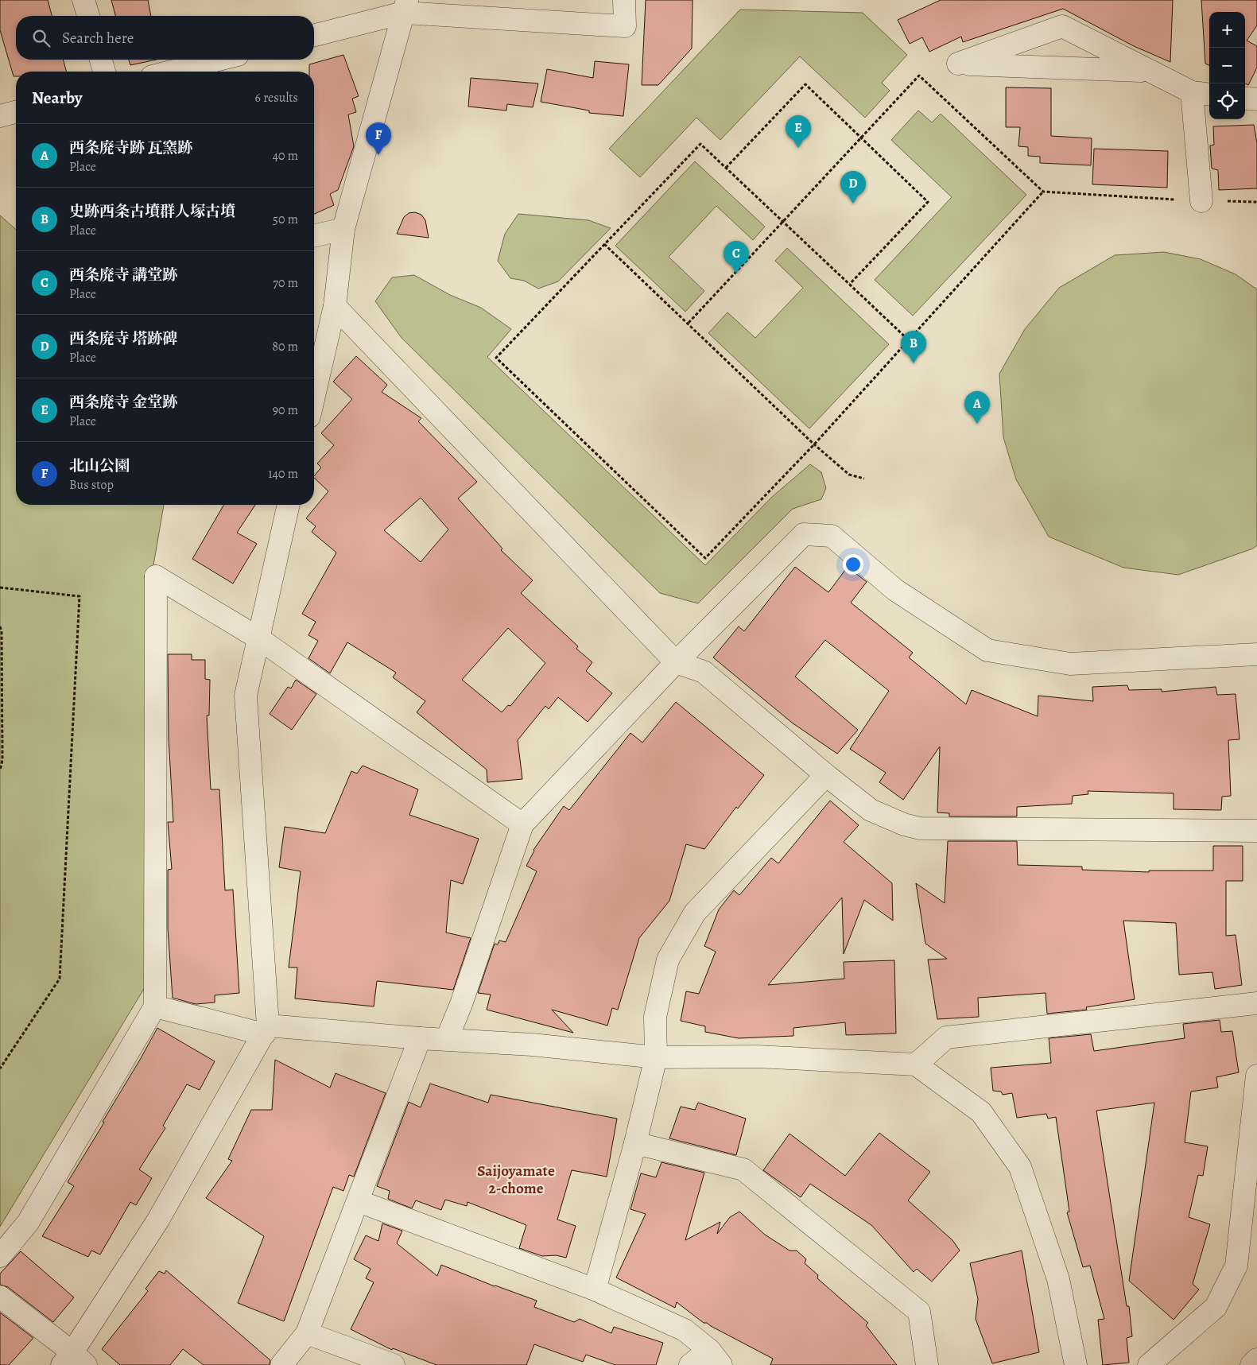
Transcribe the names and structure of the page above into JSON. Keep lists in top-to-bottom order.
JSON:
{
  "districts": ["Saijoyamate 2-chome"],
  "page": {
    "map_buttons": ["+", "−"],
    "search": "Search here",
    "heading": ["Nearby", "6 results"],
    "pins": [
      "E",
      "F",
      "D",
      "C",
      "B",
      "A"
    ],
    "list": [
      {
        "mark": "A",
        "name": "西条廃寺跡 瓦窯跡",
        "note": "Place",
        "value": "40 m"
      },
      {
        "mark": "B",
        "name": "史跡西条古墳群人塚古墳",
        "note": "Place",
        "value": "50 m"
      },
      {
        "mark": "C",
        "name": "西条廃寺 講堂跡",
        "note": "Place",
        "value": "70 m"
      },
      {
        "mark": "D",
        "name": "西条廃寺 塔跡碑",
        "note": "Place",
        "value": "80 m"
      },
      {
        "mark": "E",
        "name": "西条廃寺 金堂跡",
        "note": "Place",
        "value": "90 m"
      },
      {
        "mark": "F",
        "name": "北山公園",
        "note": "Bus stop",
        "value": "140 m"
      }
    ]
  }
}
